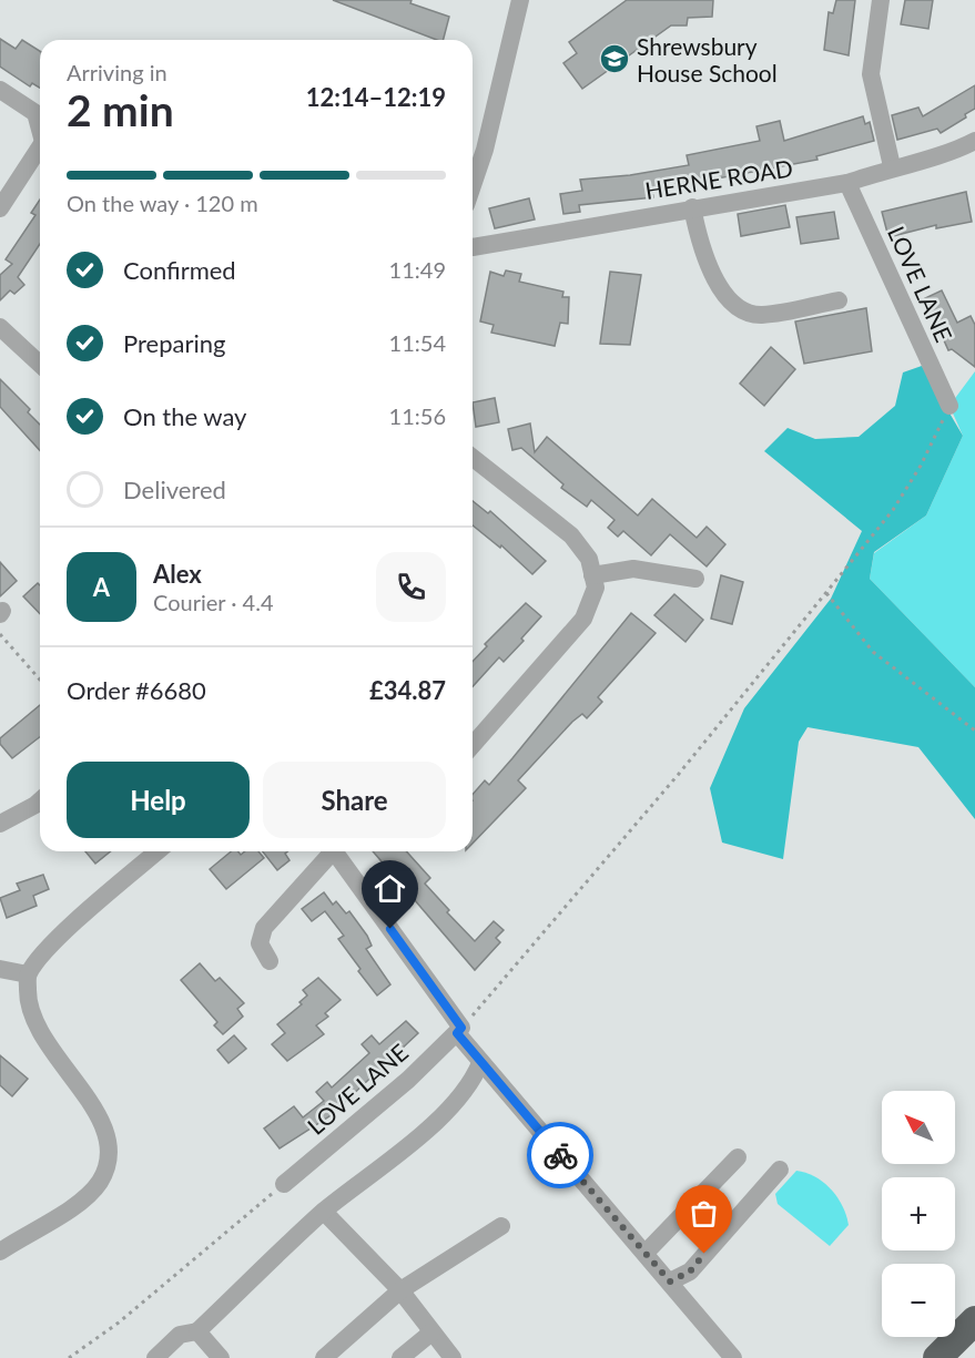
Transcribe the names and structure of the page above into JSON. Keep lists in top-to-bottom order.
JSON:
{
  "streets": {
    "street": ["HERNE ROAD", "LOVE LANE"]
  },
  "crossings": [
    ["HERNE ROAD", "LOVE LANE"]
  ],
  "places": {
    "school or university": ["Shrewsbury House School"]
  },
  "north": "top left",
  "page": {
    "heading": ["2 min", "Arriving in", "12:14–12:19"],
    "panel": [
      "Alex",
      "Courier · 4.4",
      "Order #6680",
      "£34.87"
    ],
    "bar": "On the way · 120 m",
    "list": [
      ["Confirmed", "11:49"],
      ["Preparing", "11:54"],
      ["On the way", "11:56"],
      "Delivered"
    ],
    "round": "A",
    "buttons": ["Help", "Share"],
    "map_buttons": ["+", "−"]
  }
}
